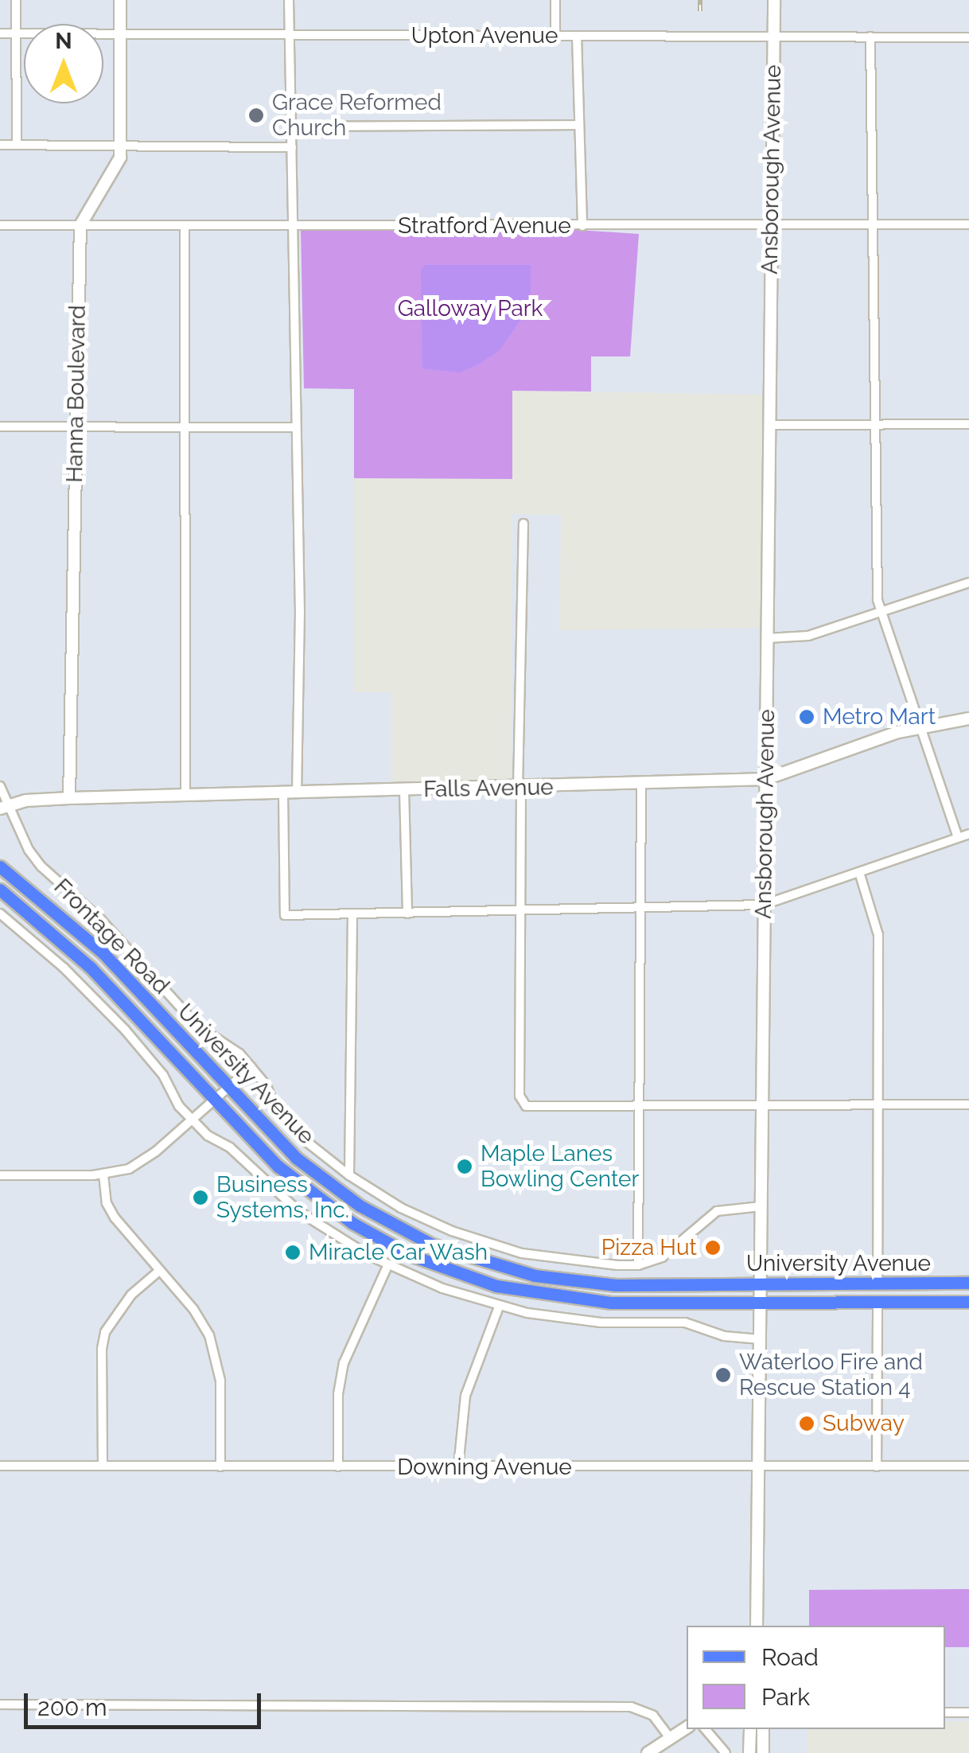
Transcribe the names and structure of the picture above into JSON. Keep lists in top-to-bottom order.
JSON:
{
  "streets": {
    "main road": ["University Avenue"],
    "street": [
      "Upton Avenue",
      "Ansborough Avenue",
      "Stratford Avenue",
      "Hanna Boulevard",
      "Falls Avenue",
      "Frontage Road",
      "Downing Avenue"
    ]
  },
  "crossings": [
    ["Upton Avenue", "Ansborough Avenue"],
    ["Upton Avenue", "Hanna Boulevard"],
    ["Ansborough Avenue", "Stratford Avenue"],
    ["Ansborough Avenue", "Falls Avenue"],
    ["Ansborough Avenue", "Frontage Road"],
    ["Ansborough Avenue", "University Avenue"],
    ["Ansborough Avenue", "Downing Avenue"],
    ["Stratford Avenue", "Hanna Boulevard"],
    ["Hanna Boulevard", "Falls Avenue"],
    ["Falls Avenue", "Frontage Road"]
  ],
  "parks": ["Galloway Park"],
  "places": [
    "Grace Reformed Church",
    "Metro Mart",
    "Maple Lanes Bowling Center",
    "Business Systems, Inc.",
    "Pizza Hut",
    "Miracle Car Wash",
    "Waterloo Fire and Rescue Station 4",
    "Subway"
  ],
  "legend": ["Road", "Park"],
  "scale_bar": "200 m",
  "north": "top"
}
